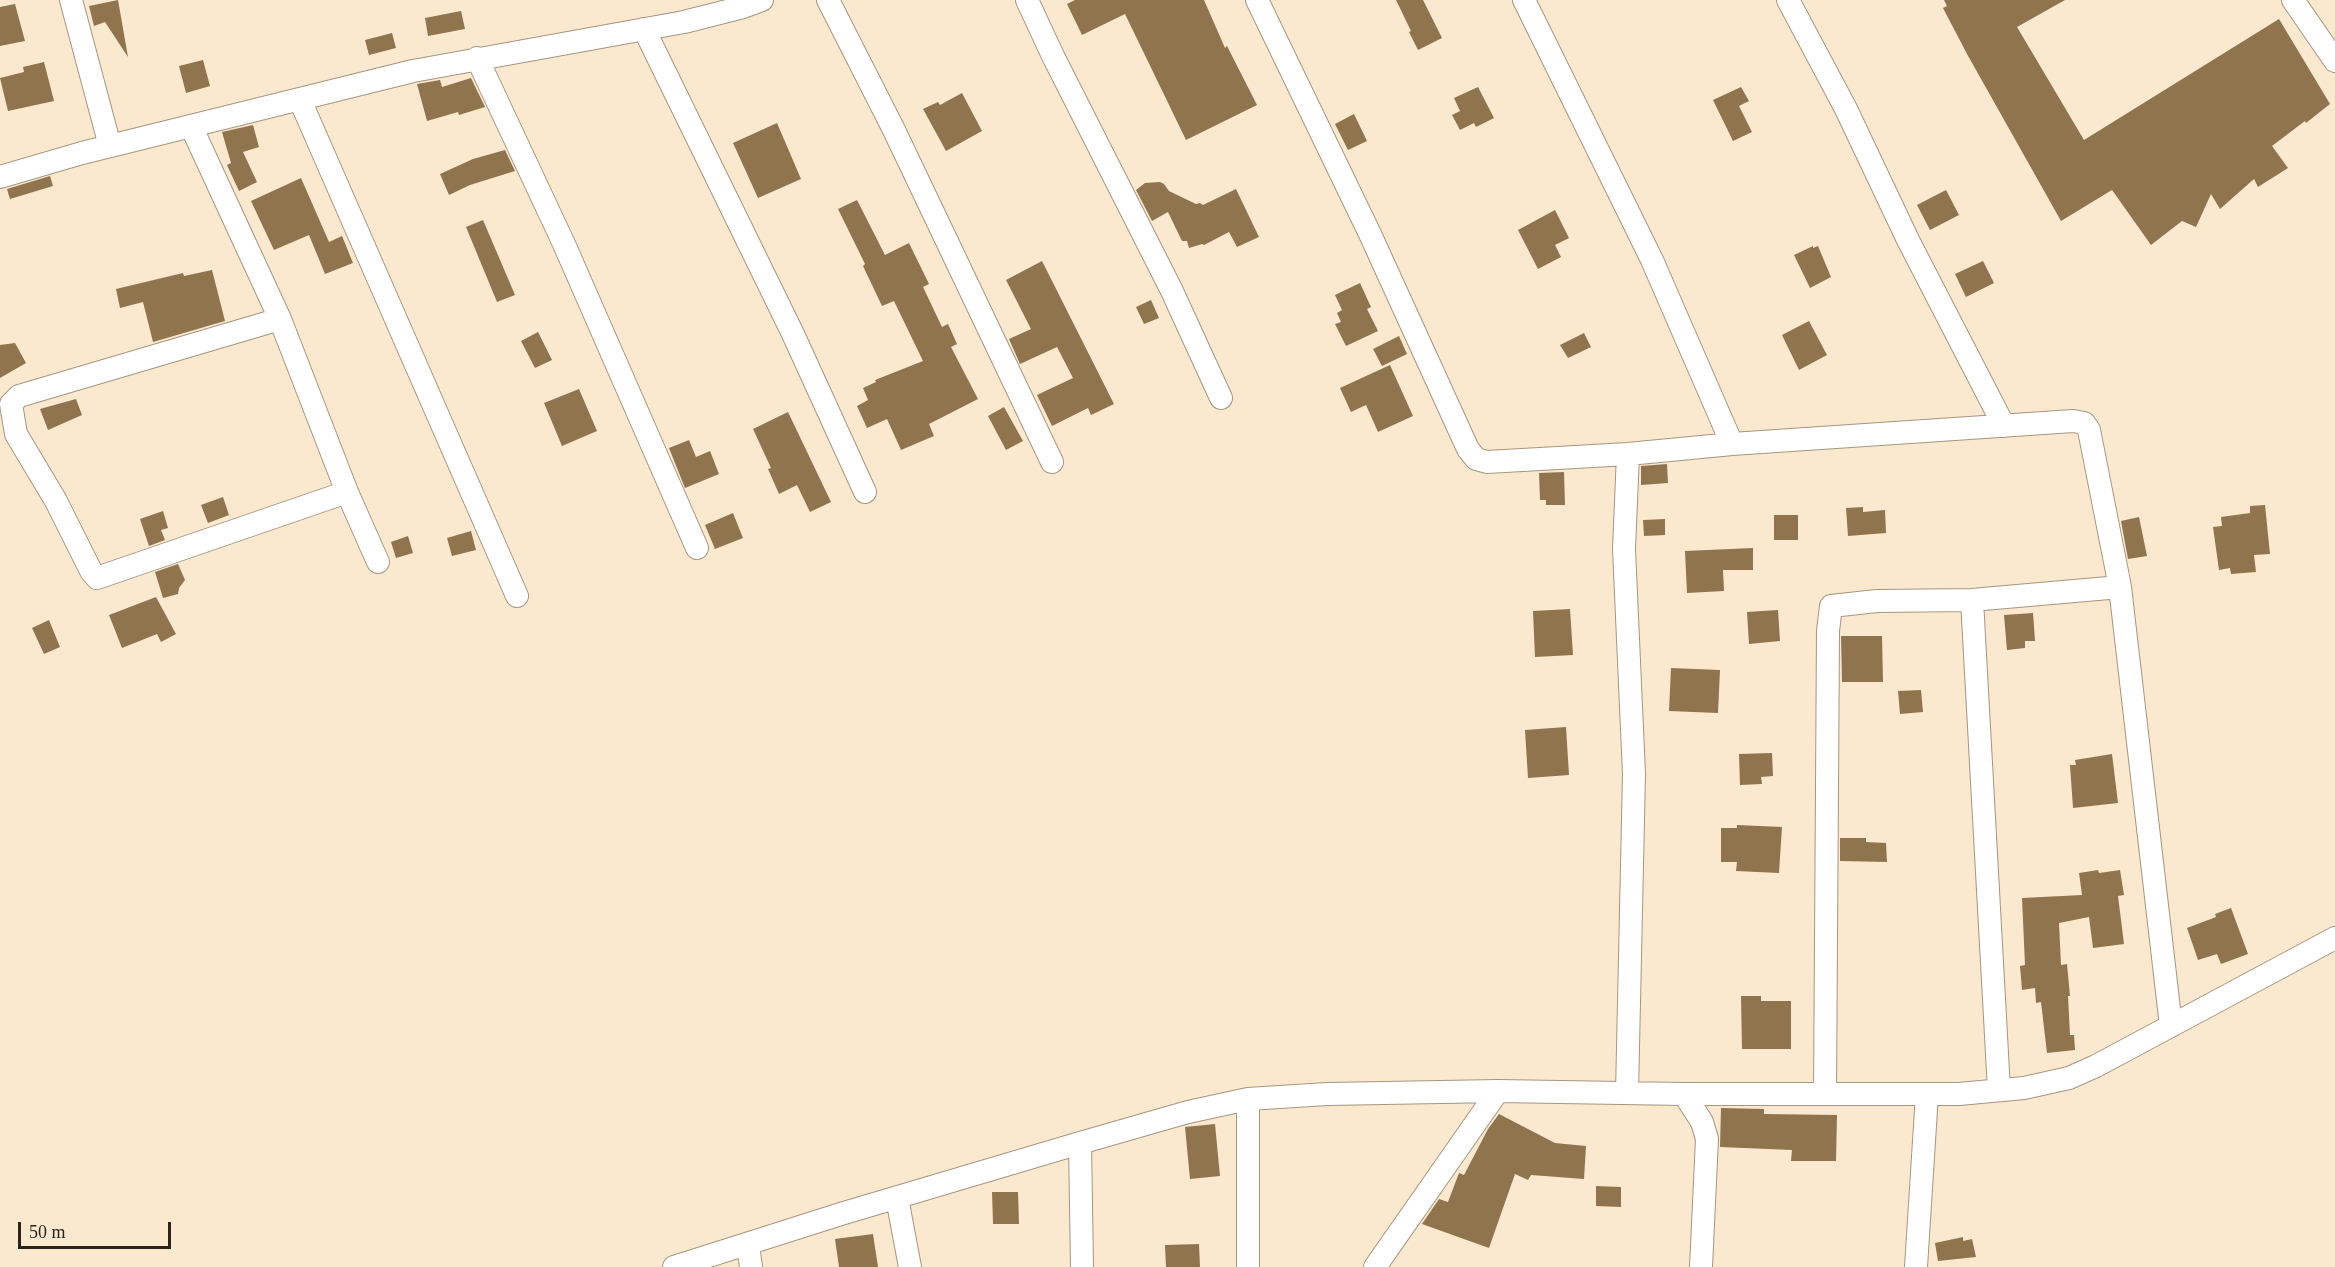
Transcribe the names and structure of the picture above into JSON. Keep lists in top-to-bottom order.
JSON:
{
  "scale_bar": "50 m"
}
